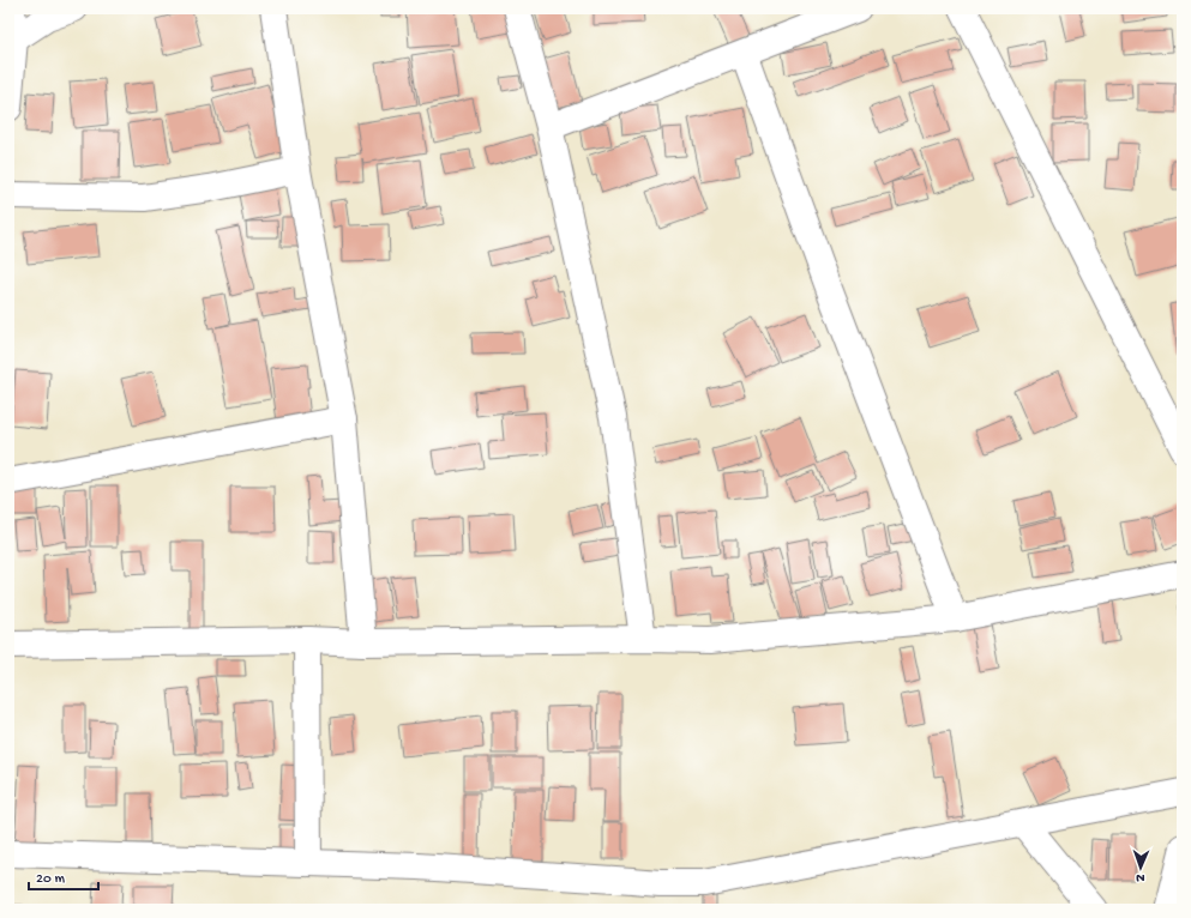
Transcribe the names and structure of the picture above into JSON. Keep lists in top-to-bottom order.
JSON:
{
  "scale_bar": "20 m",
  "north": "bottom"
}
